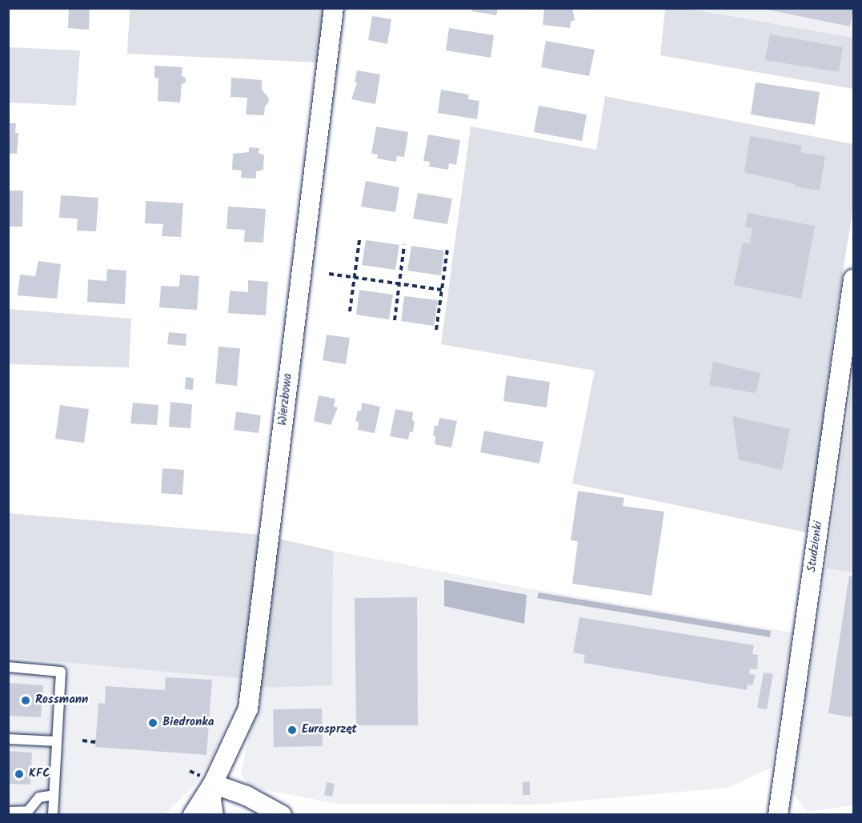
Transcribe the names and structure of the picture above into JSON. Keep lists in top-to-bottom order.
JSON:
{
  "streets": {
    "street": ["Wierzbowa", "Studzienki"]
  },
  "places": [
    "Rossmann",
    "Biedronka",
    "Eurosprzęt",
    "KFC"
  ]
}
